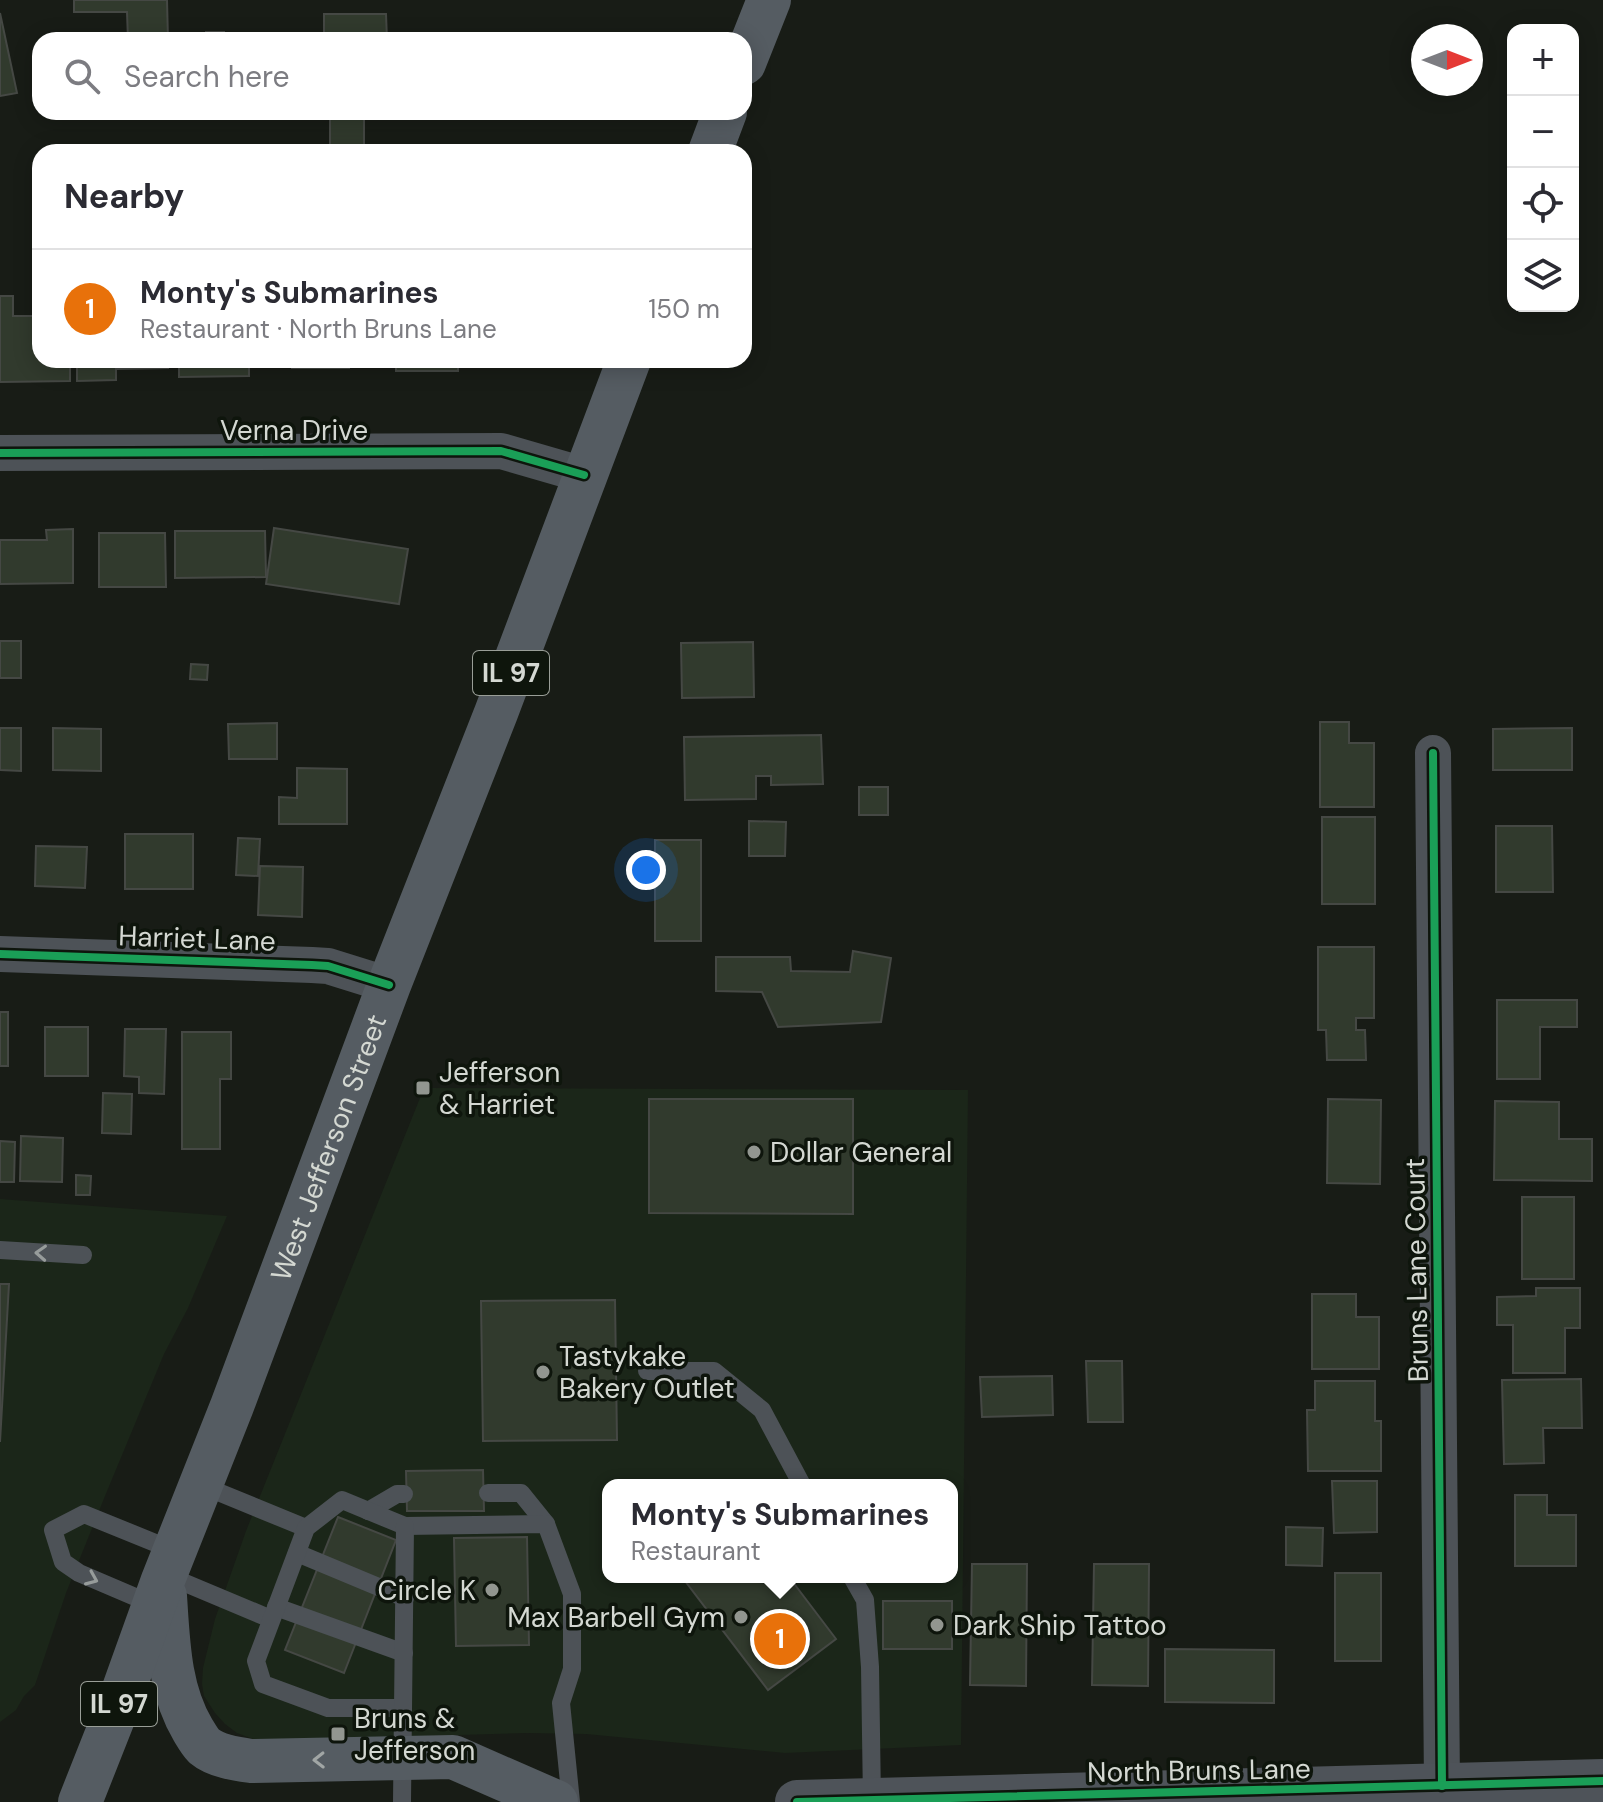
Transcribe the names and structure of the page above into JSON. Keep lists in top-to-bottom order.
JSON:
{
  "streets": {
    "main road": ["IL 97", "West Jefferson Street", "North Bruns Lane"],
    "street": ["Verna Drive", "Harriet Lane", "Bruns Lane Court"]
  },
  "crossings": [
    ["Verna Drive", "West Jefferson Street"],
    ["Harriet Lane", "West Jefferson Street"],
    ["Bruns Lane Court", "North Bruns Lane"]
  ],
  "places": {
    "transit": ["Jefferson & Harriet", "Bruns & Jefferson"],
    "other": [
      "Dollar General",
      "Tastykake Bakery Outlet",
      "Circle K",
      "Max Barbell Gym",
      "Dark Ship Tattoo"
    ]
  },
  "north": "right",
  "page": {
    "map_buttons": ["+", "−"],
    "search": "Search here",
    "heading": "Nearby",
    "list": [
      {
        "mark": "1",
        "name": "Monty's Submarines",
        "note": "Restaurant · North Bruns Lane",
        "value": "150 m"
      }
    ],
    "popup": ["Monty's Submarines", "Restaurant"],
    "pins": "1"
  }
}
